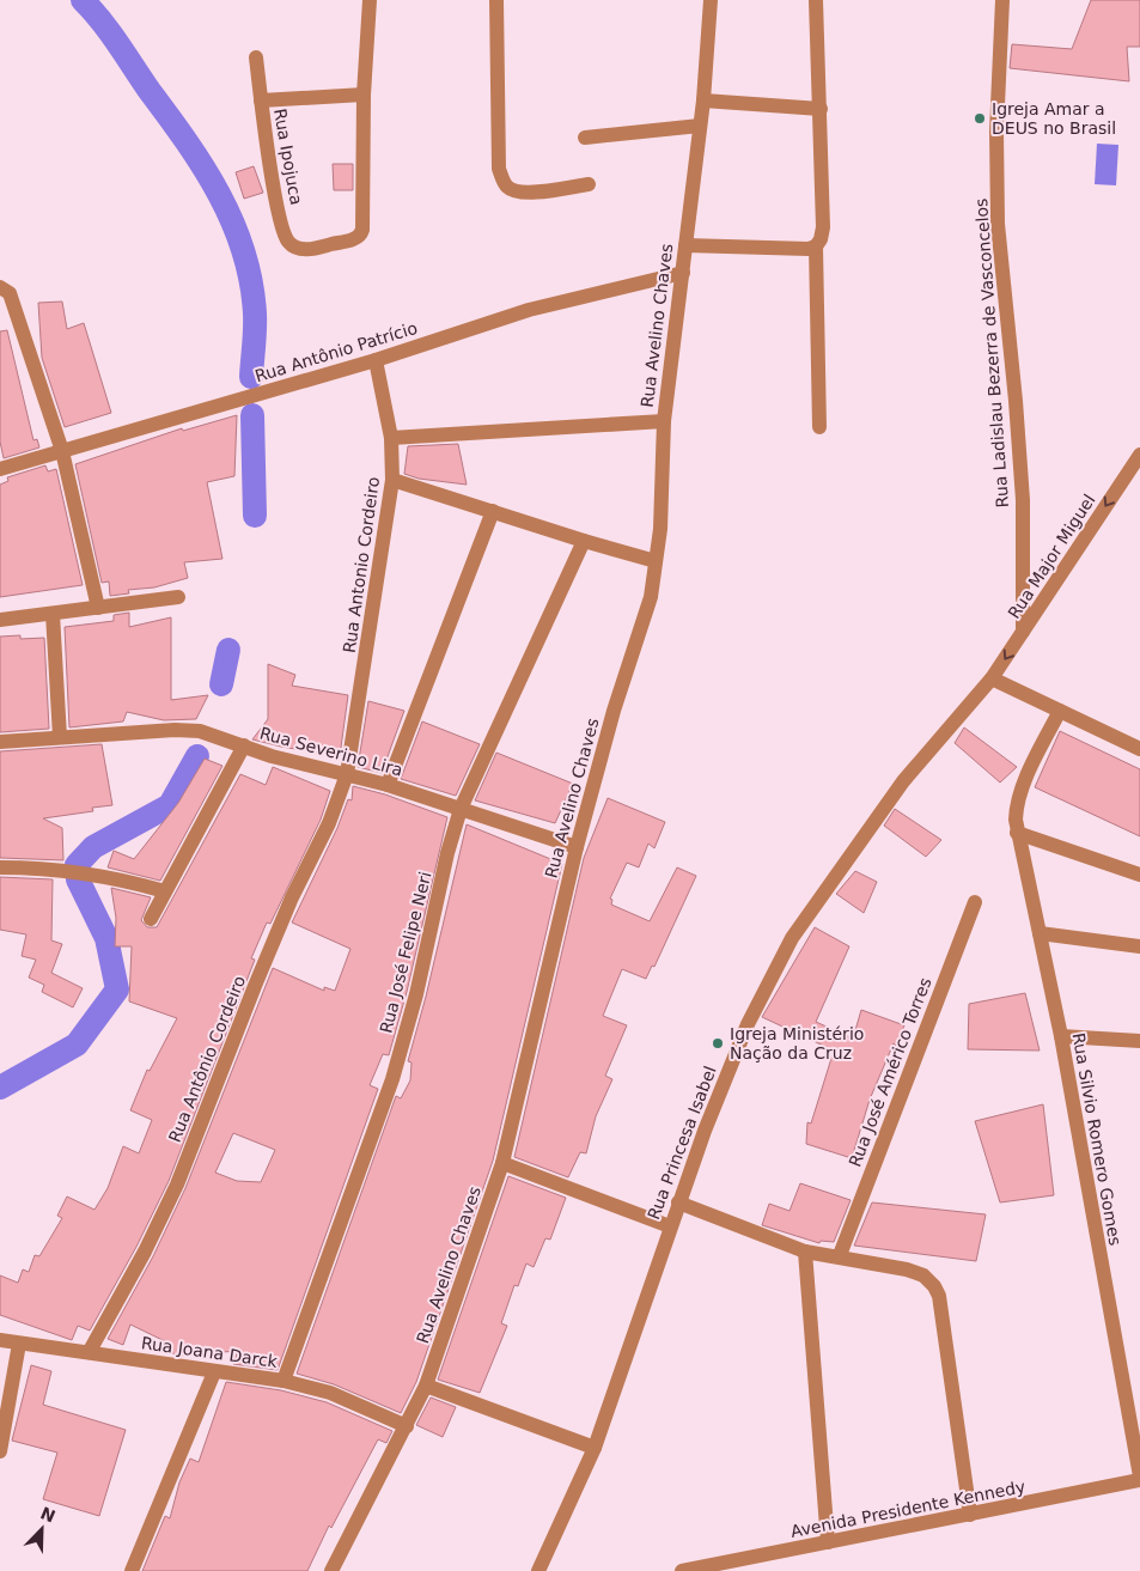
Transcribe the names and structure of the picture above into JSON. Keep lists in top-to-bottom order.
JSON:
{
  "streets": {
    "street": [
      "Rua Ipojuca",
      "Rua Avelino Chaves",
      "Rua Antônio Patrício",
      "Rua Ladislau Bezerra de Vasconcelos",
      "Rua Major Miguel",
      "Rua Antonio Cordeiro",
      "Rua Severino Lira",
      "Rua José Felipe Neri",
      "Rua Antônio Cordeiro",
      "Rua José Américo Torres",
      "Rua Silvio Romero Gomes",
      "Rua Princesa Isabel",
      "Rua Joana Darck",
      "Avenida Presidente Kennedy"
    ]
  },
  "crossings": [
    ["Rua Avelino Chaves", "Rua Antônio Patrício"],
    ["Rua Avelino Chaves", "Rua Severino Lira"],
    ["Rua Avelino Chaves", "Rua Joana Darck"],
    ["Rua Antônio Patrício", "Rua Antonio Cordeiro"],
    ["Rua Ladislau Bezerra de Vasconcelos", "Rua Major Miguel"],
    ["Rua Major Miguel", "Rua Princesa Isabel"],
    ["Rua Antonio Cordeiro", "Rua Severino Lira"],
    ["Rua Antonio Cordeiro", "Rua Antônio Cordeiro"],
    ["Rua Severino Lira", "Rua José Felipe Neri"],
    ["Rua Severino Lira", "Rua Antônio Cordeiro"],
    ["Rua José Felipe Neri", "Rua Joana Darck"],
    ["Rua Antônio Cordeiro", "Rua Joana Darck"],
    ["Rua Silvio Romero Gomes", "Avenida Presidente Kennedy"]
  ],
  "one_way": ["Rua Major Miguel"],
  "places": ["Igreja Amar a DEUS no Brasil", "Igreja Ministério Nação da Cruz"],
  "north": "top right"
}
